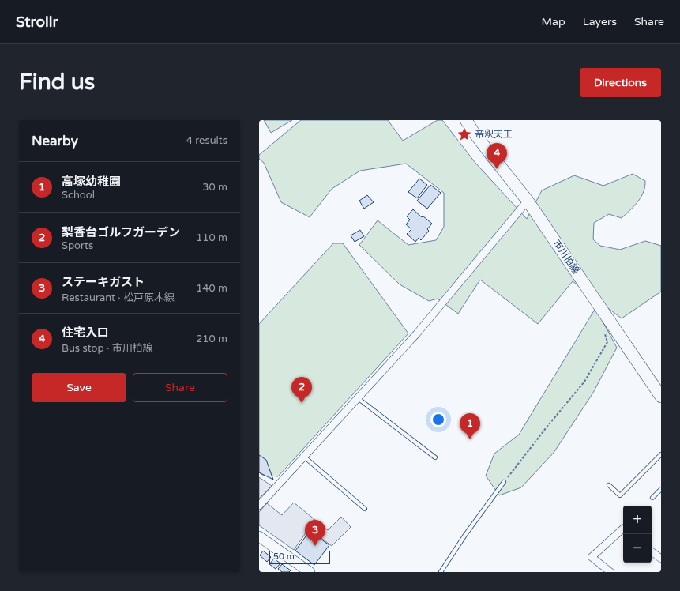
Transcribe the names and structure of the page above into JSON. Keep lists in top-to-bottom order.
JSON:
{
  "streets": {
    "main road": ["市川柏線"]
  },
  "places": {
    "place": ["帝釈天王"]
  },
  "scale_bar": "50 m",
  "page": {
    "header": "Strollr",
    "nav": ["Map", "Layers", "Share"],
    "buttons": [
      "Directions",
      ["Save", "Share"]
    ],
    "title": "Find us",
    "heading": ["Nearby", "4 results"],
    "pins": [
      "4",
      "2",
      "1",
      "3"
    ],
    "list": [
      {
        "mark": "1",
        "name": "高塚幼稚園",
        "note": "School",
        "value": "30 m"
      },
      {
        "mark": "2",
        "name": "梨香台ゴルフガーデン",
        "note": "Sports",
        "value": "110 m"
      },
      {
        "mark": "3",
        "name": "ステーキガスト",
        "note": "Restaurant · 松戸原木線",
        "value": "140 m"
      },
      {
        "mark": "4",
        "name": "住宅入口",
        "note": "Bus stop · 市川柏線",
        "value": "210 m"
      }
    ],
    "map_buttons": ["+", "−"],
    "scale": "50 m"
  }
}
